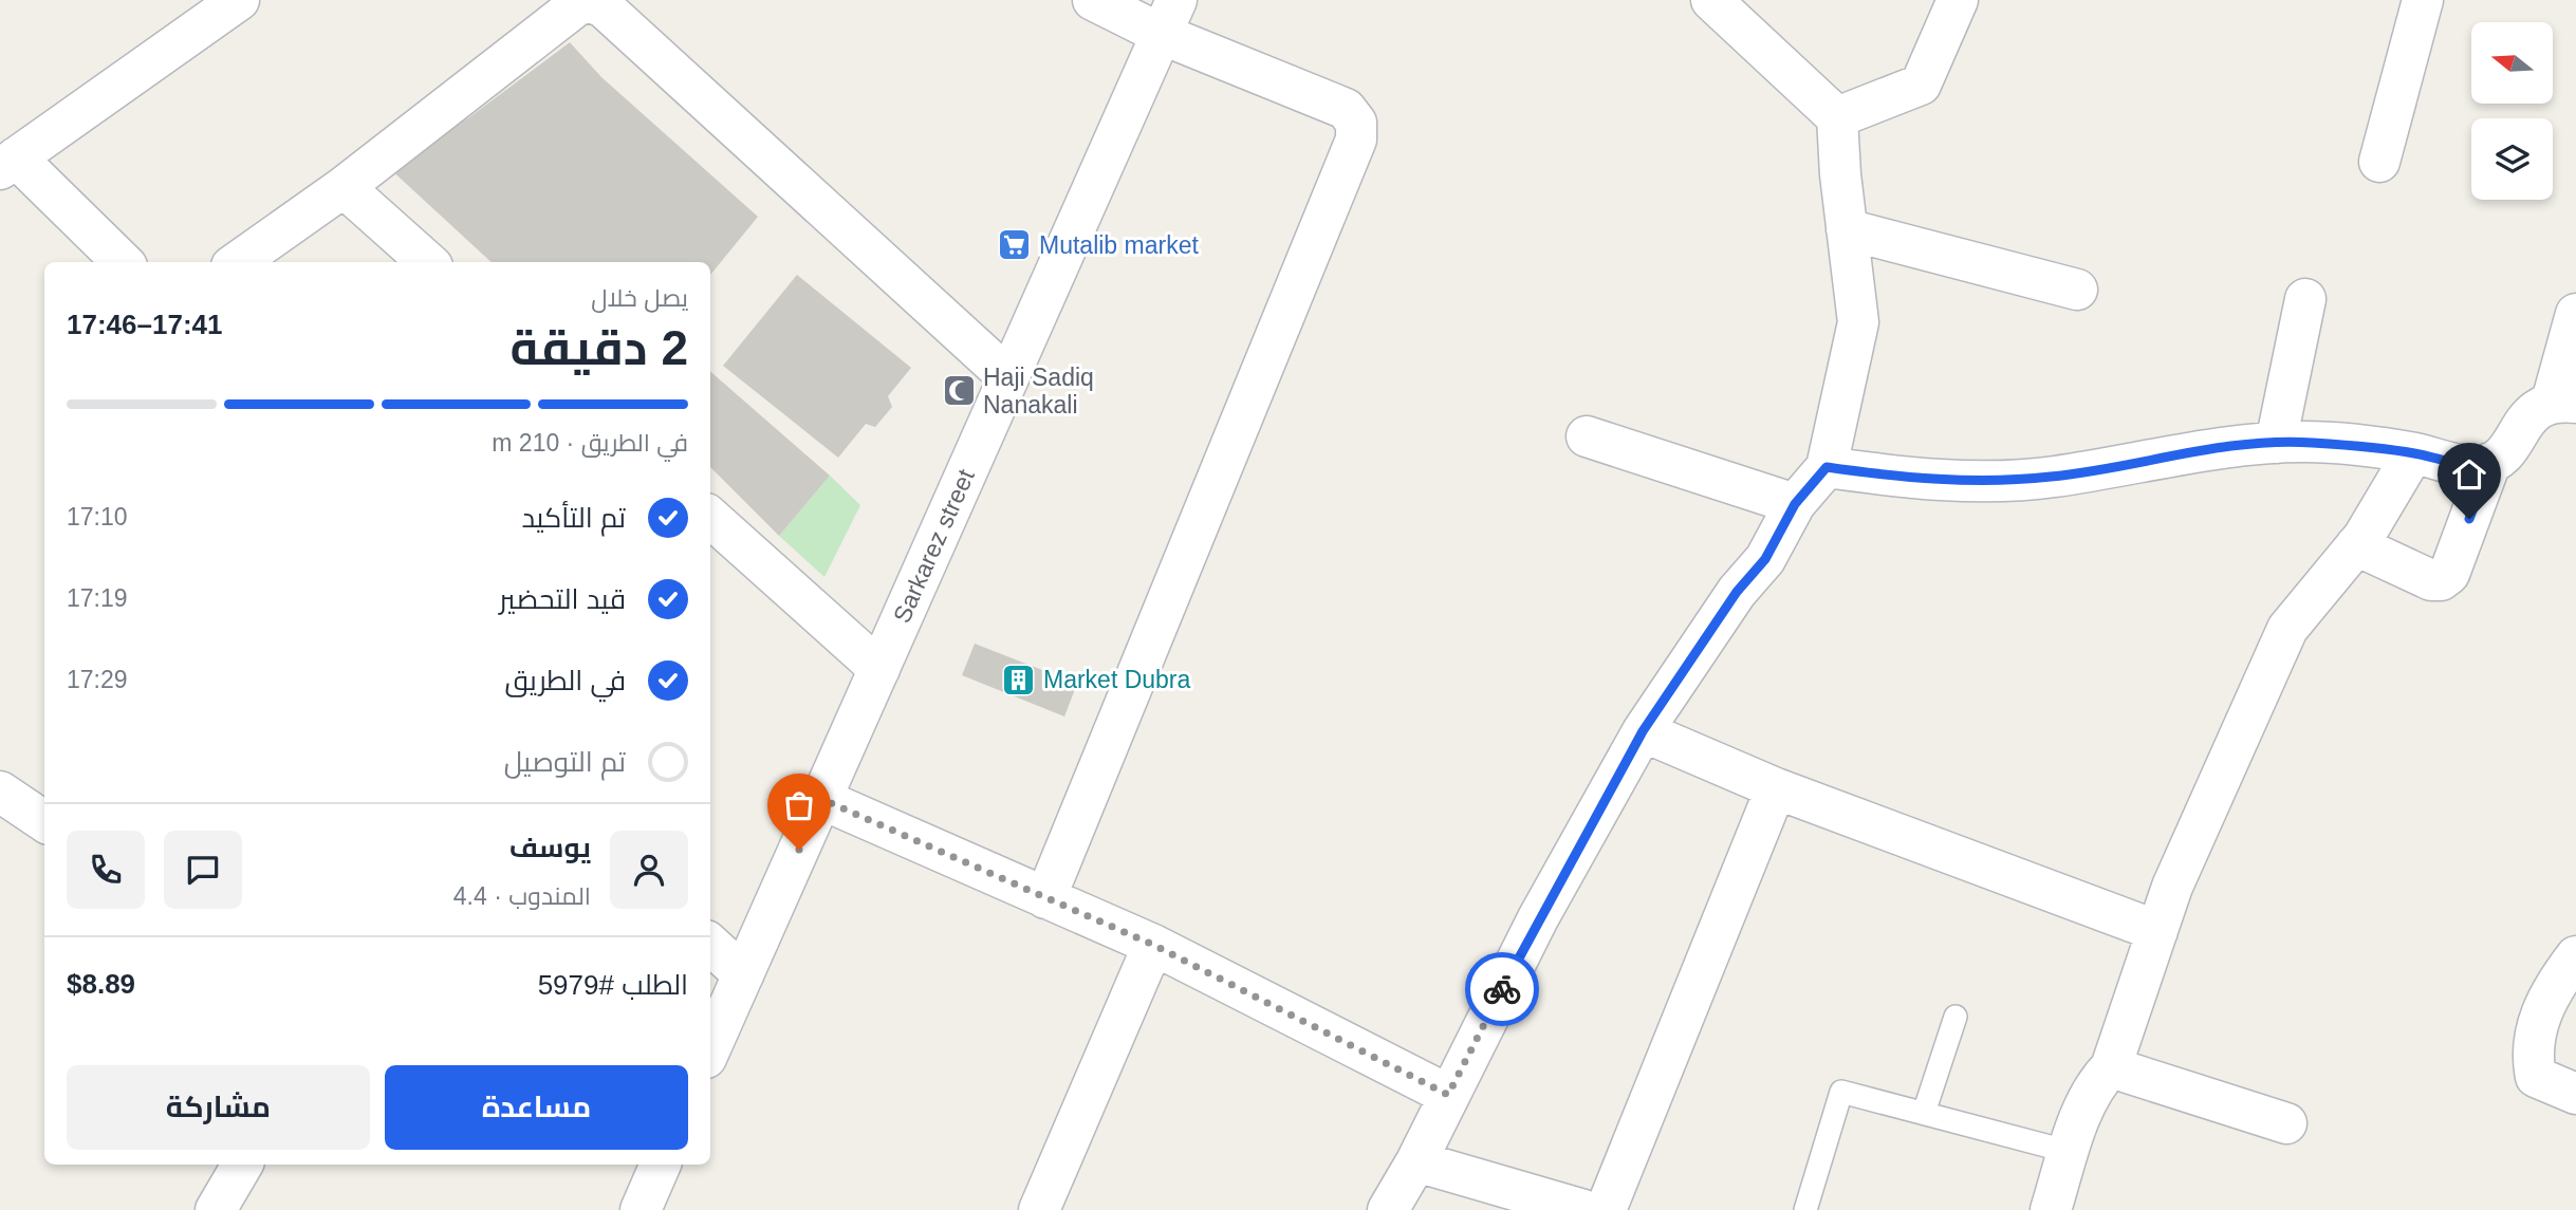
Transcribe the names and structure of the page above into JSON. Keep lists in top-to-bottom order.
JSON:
{
  "streets": {
    "street": ["Sarkarez street"]
  },
  "places": {
    "supermarket": ["Mutalib market"],
    "mosque": ["Haji Sadiq Nanakali"],
    "building": ["Market Dubra"]
  },
  "north": "left",
  "page": {
    "heading": ["2 دقيقة", "يصل خلال", "17:41–17:46"],
    "panel": [
      "يوسف",
      "المندوب · 4.4",
      "الطلب #5979",
      "$8.89"
    ],
    "bar": "في الطريق · 210 m",
    "list": [
      ["تم التأكيد", "17:10"],
      ["قيد التحضير", "17:19"],
      ["في الطريق", "17:29"],
      "تم التوصيل"
    ],
    "buttons": ["مساعدة", "مشاركة"]
  }
}
